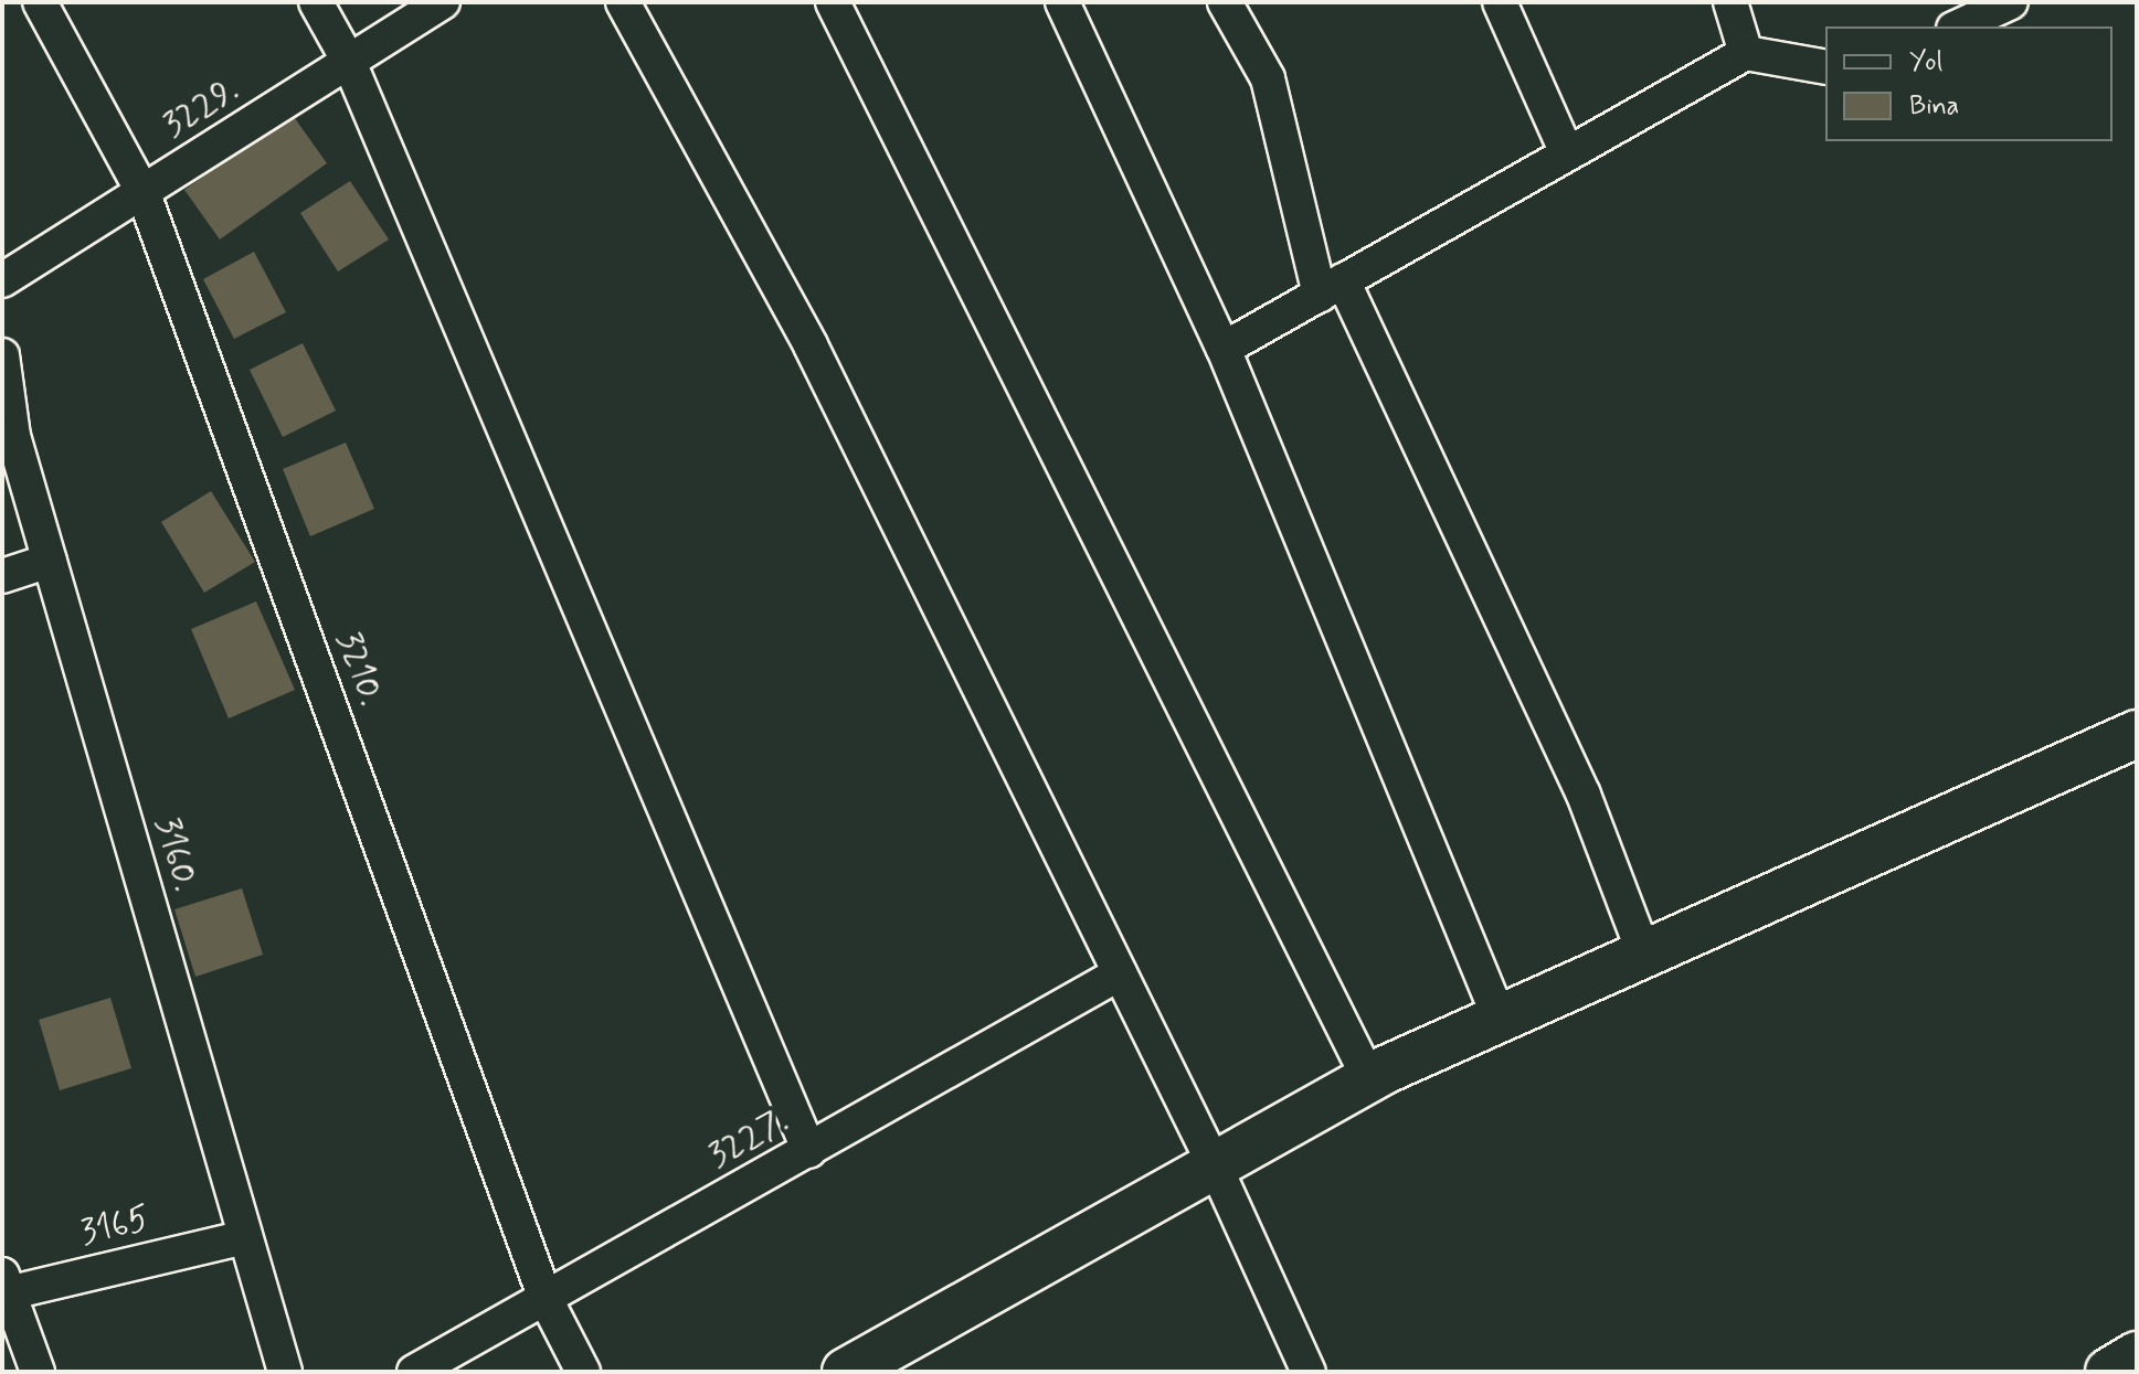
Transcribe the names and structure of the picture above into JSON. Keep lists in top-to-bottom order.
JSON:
{
  "streets": {
    "street": [
      "3229.",
      "3210.",
      "3160.",
      "3227.",
      "3165"
    ]
  },
  "crossings": [
    ["3229.", "3210."],
    ["3210.", "3227."],
    ["3160.", "3165"]
  ],
  "legend": ["Yol", "Bina"]
}
